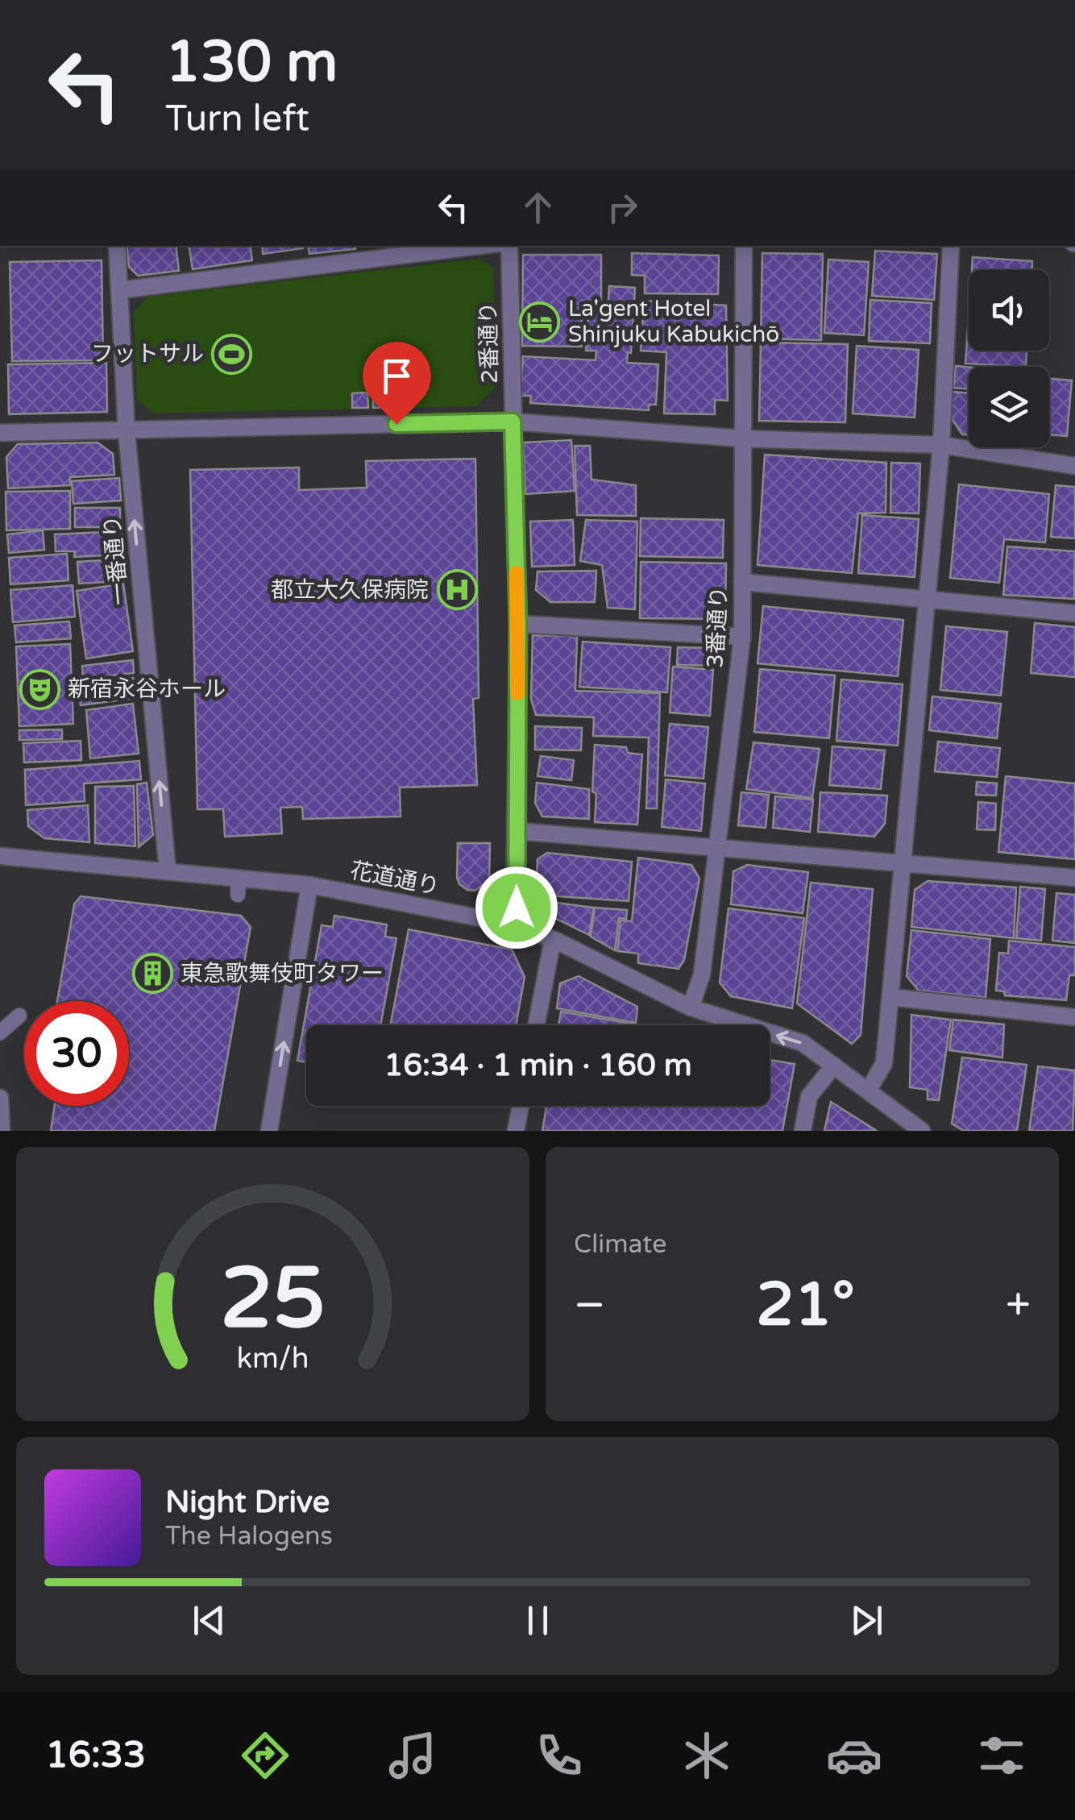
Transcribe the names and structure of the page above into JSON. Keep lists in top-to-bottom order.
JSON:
{
  "streets": {
    "street": [
      "2番通り",
      "一番通り",
      "3番通り",
      "花道通り"
    ]
  },
  "crossings": [
    ["2番通り", "花道通り"],
    ["一番通り", "花道通り"],
    ["3番通り", "花道通り"]
  ],
  "one_way": ["一番通り"],
  "places": {
    "hotel": ["La'gent Hotel Shinjuku Kabukichō"],
    "sports": ["フットサル"],
    "hospital": ["都立大久保病院"],
    "theatre": ["新宿永谷ホール"],
    "building": ["東急歌舞伎町タワー"]
  },
  "page": {
    "turn": ["130 m", "Turn left"],
    "limit": "30",
    "trip": "16:34 · 1 min · 160 m",
    "tile": "Climate",
    "heat": ["−", "21°", "+"],
    "song": ["Night Drive", "The Halogens"],
    "tabs": "16:33",
    "gauge": ["25", "km/h"]
  }
}
